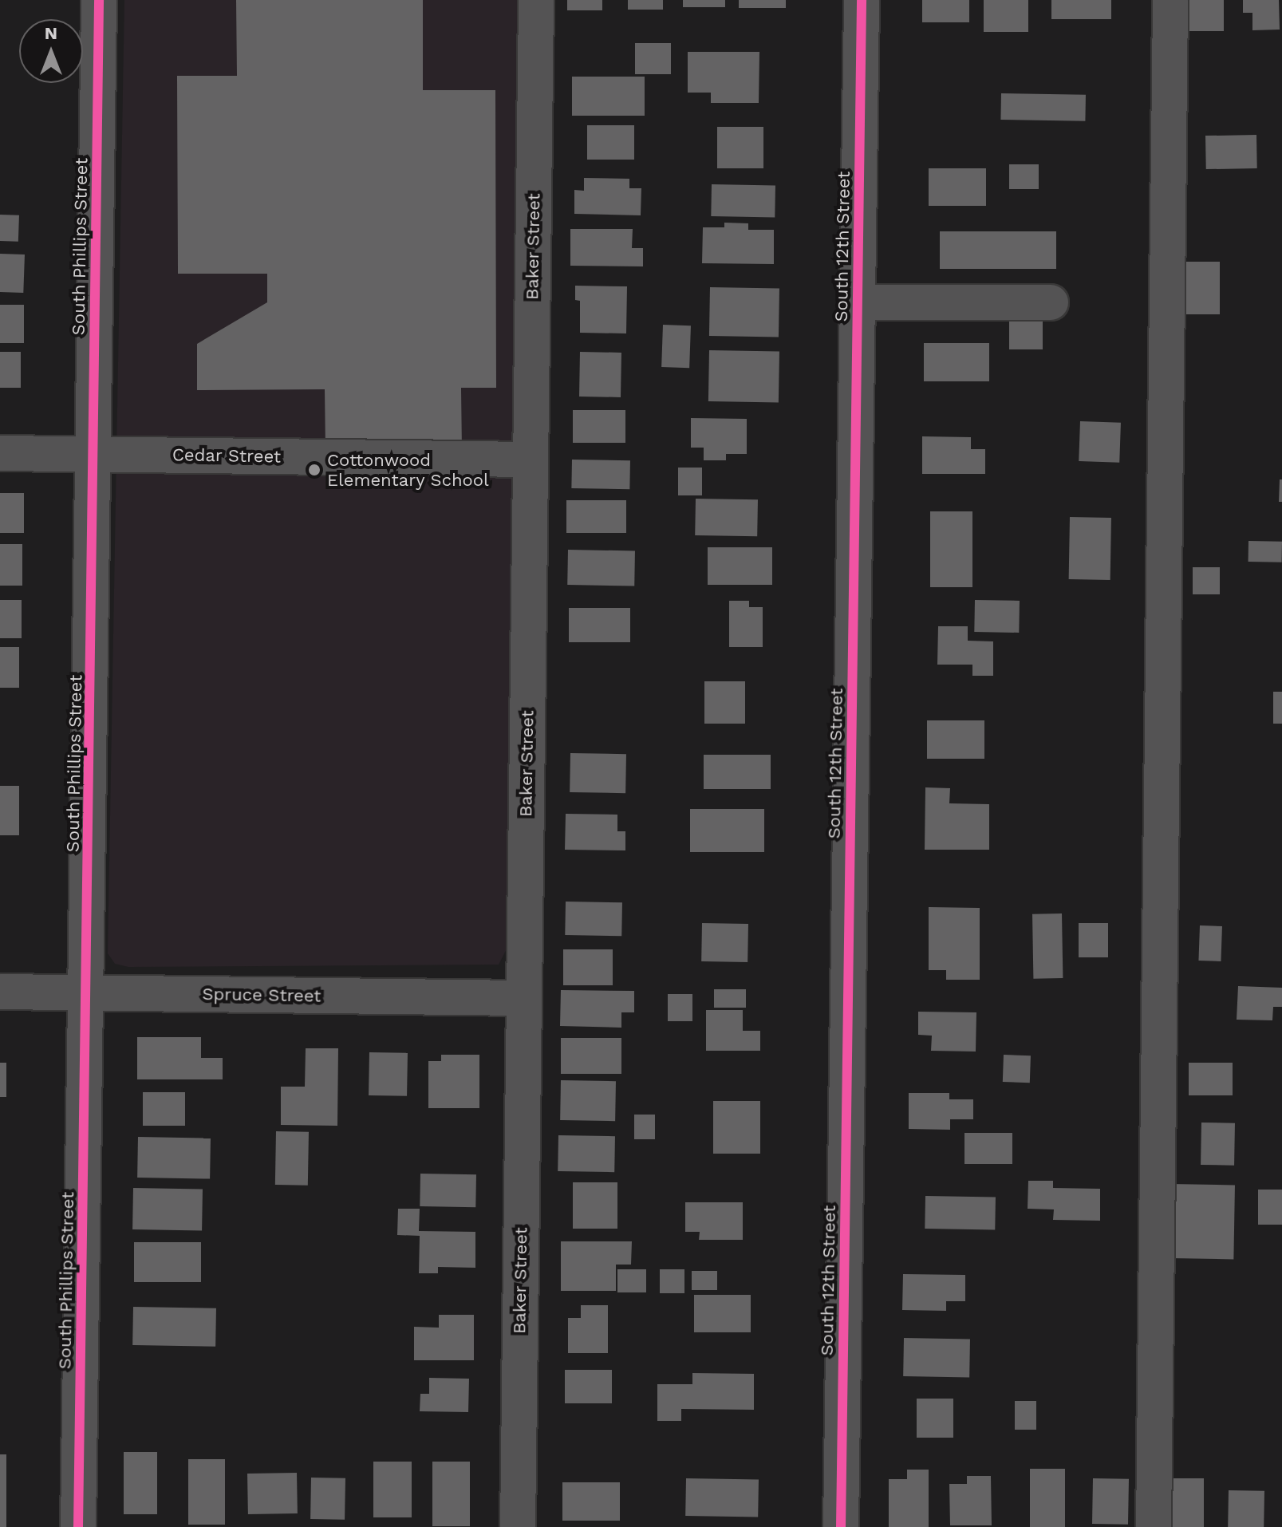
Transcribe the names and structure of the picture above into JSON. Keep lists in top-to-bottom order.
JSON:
{
  "streets": {
    "street": [
      "South Phillips Street",
      "Baker Street",
      "South 12th Street",
      "Cedar Street",
      "Spruce Street"
    ]
  },
  "crossings": [
    ["South Phillips Street", "Cedar Street"],
    ["South Phillips Street", "Spruce Street"],
    ["Baker Street", "Cedar Street"],
    ["Baker Street", "Spruce Street"]
  ],
  "places": ["Cottonwood Elementary School"],
  "north": "top"
}
